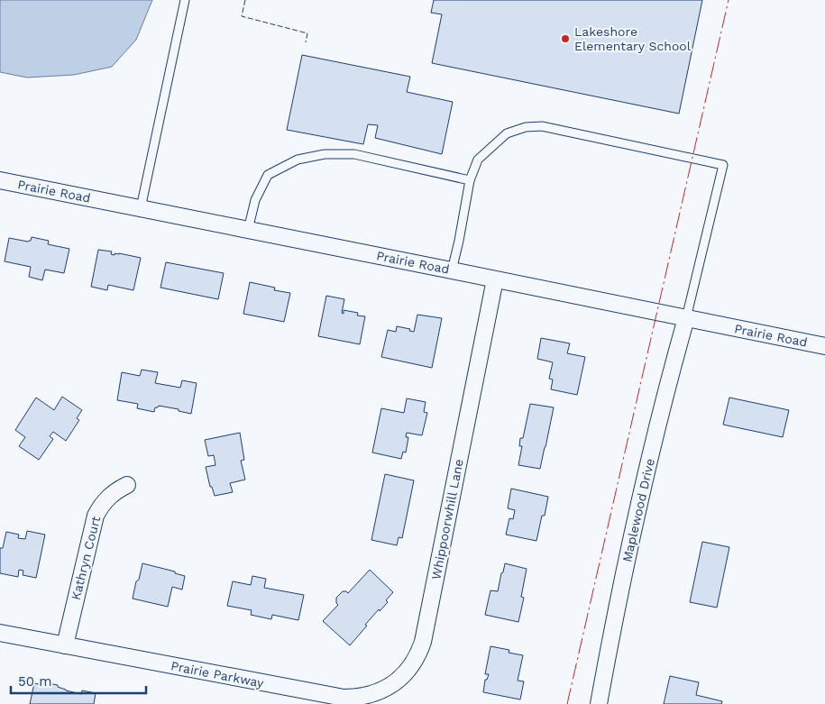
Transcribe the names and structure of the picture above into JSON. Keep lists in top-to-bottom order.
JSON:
{
  "streets": {
    "street": [
      "Prairie Road",
      "Maplewood Drive",
      "Whippoorwhill Lane",
      "Kathryn Court",
      "Prairie Parkway"
    ]
  },
  "crossings": [
    ["Prairie Road", "Maplewood Drive"],
    ["Prairie Road", "Whippoorwhill Lane"],
    ["Whippoorwhill Lane", "Prairie Parkway"],
    ["Kathryn Court", "Prairie Parkway"]
  ],
  "places": ["Lakeshore Elementary School"],
  "scale_bar": "50 m"
}
